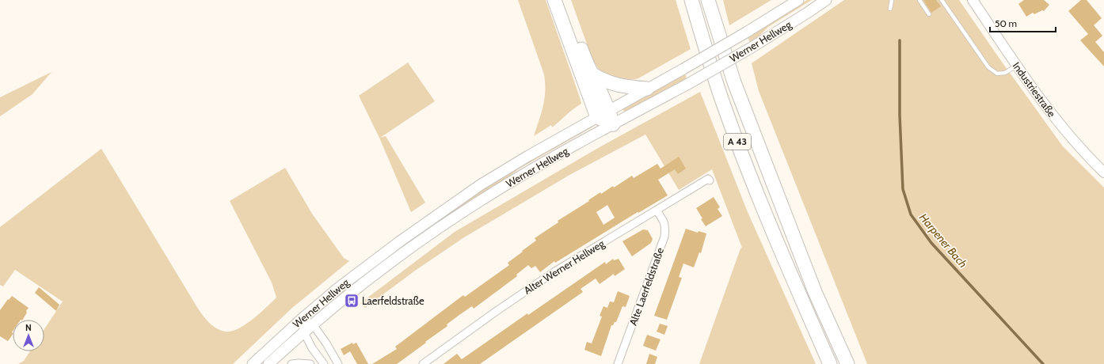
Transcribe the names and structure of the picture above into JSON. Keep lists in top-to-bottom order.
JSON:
{
  "streets": {
    "highway": ["A 43"],
    "main road": ["Werner Hellweg"],
    "street": ["Industriestraße", "Alter Werner Hellweg", "Alte Laerfeldstraße"]
  },
  "crossings": [
    ["Alter Werner Hellweg", "Alte Laerfeldstraße"]
  ],
  "water": ["Harpener Bach"],
  "places": {
    "bus stop": ["Laerfeldstraße"]
  },
  "scale_bar": "50 m",
  "north": "top"
}
